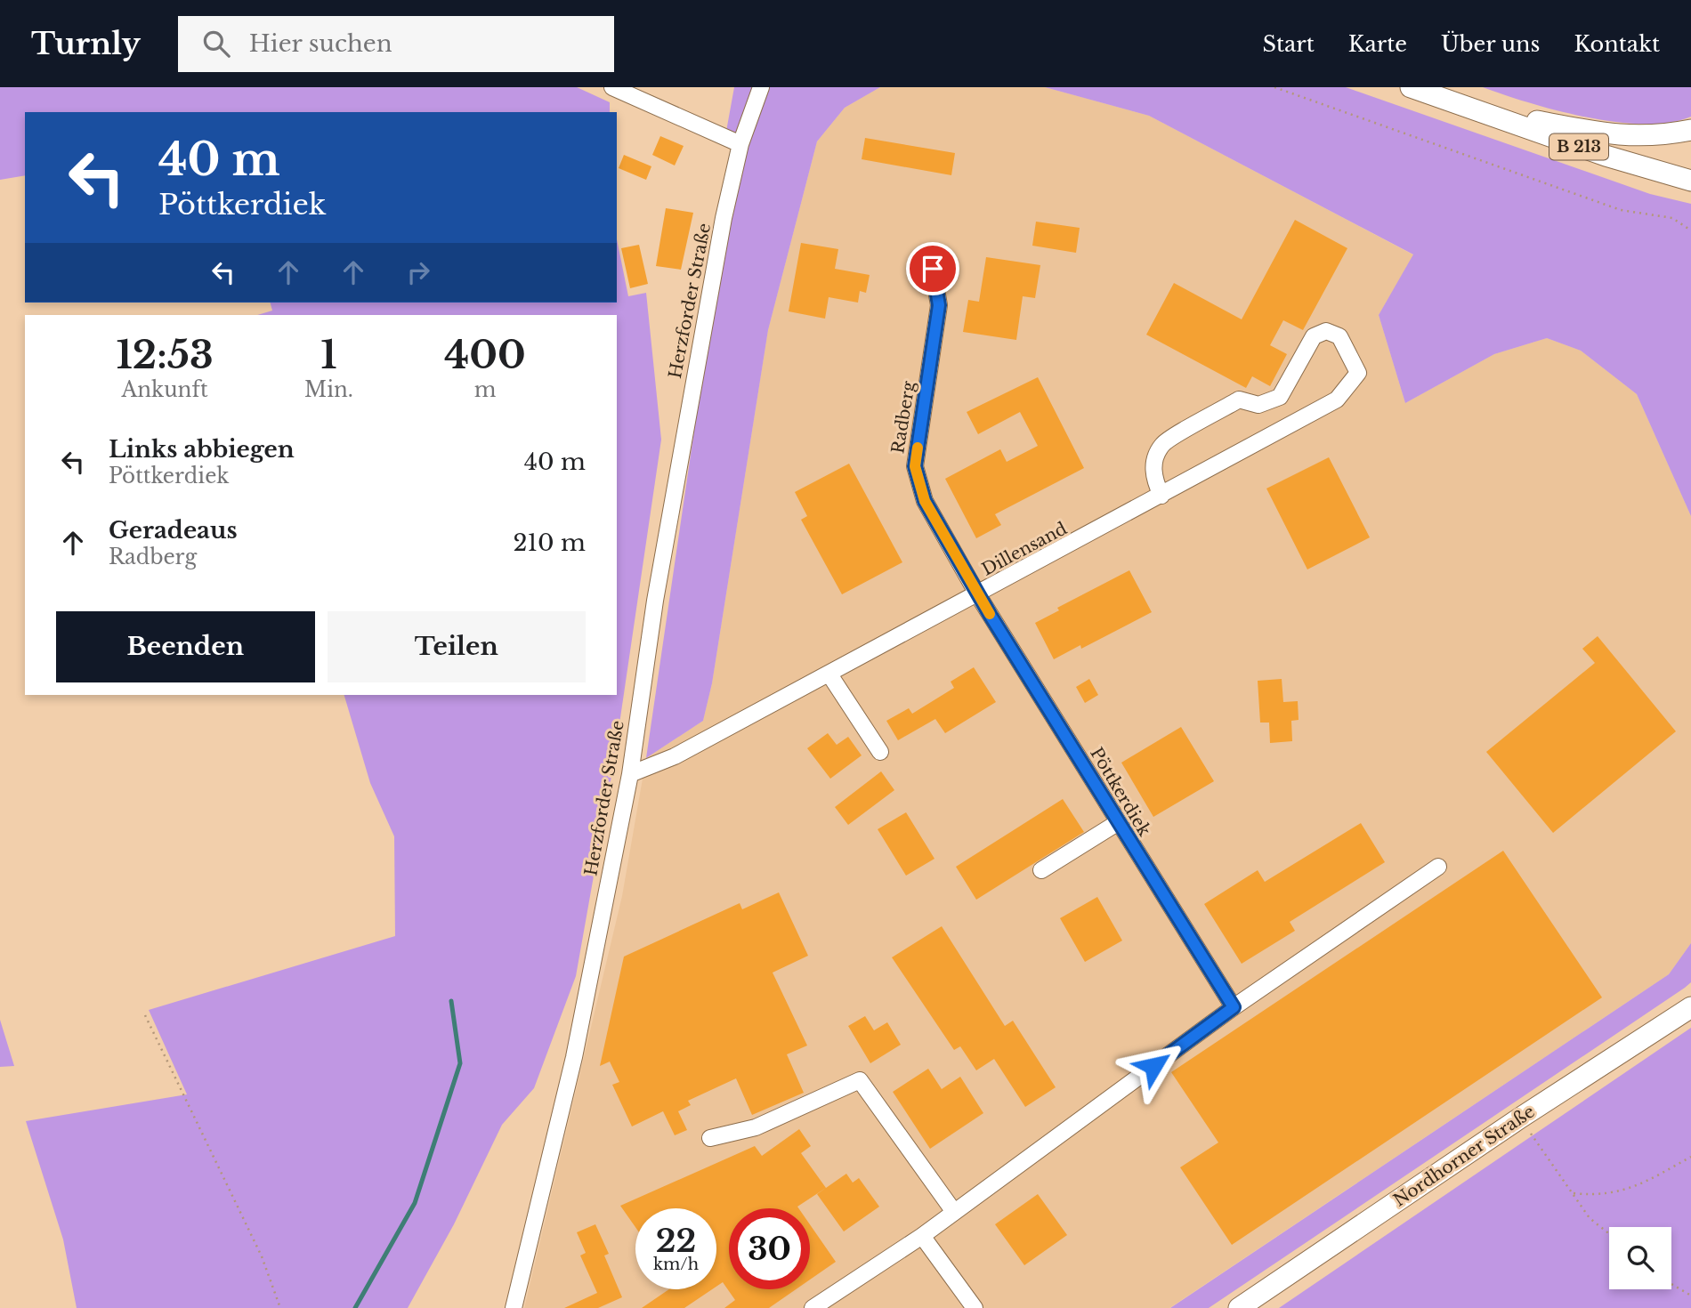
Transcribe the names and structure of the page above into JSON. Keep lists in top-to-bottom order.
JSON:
{
  "streets": {
    "main road": ["B 213", "Nordhorner Straße"],
    "street": [
      "Herzforder Straße",
      "Radberg",
      "Dillensand",
      "Pöttkerdiek"
    ]
  },
  "crossings": [
    ["Herzforder Straße", "Dillensand"],
    ["Radberg", "Dillensand"],
    ["Radberg", "Pöttkerdiek"],
    ["Dillensand", "Pöttkerdiek"]
  ],
  "page": {
    "header": "Turnly",
    "search": "Hier suchen",
    "nav": [
      "Start",
      "Karte",
      "Über uns",
      "Kontakt"
    ],
    "turn": ["40 m", "Pöttkerdiek"],
    "eta": [
      "12:53",
      "Ankunft",
      "1",
      "Min.",
      "400",
      "m"
    ],
    "list": [
      {
        "name": "Links abbiegen",
        "note": "Pöttkerdiek",
        "value": "40 m"
      },
      {
        "name": "Geradeaus",
        "note": "Radberg",
        "value": "210 m"
      }
    ],
    "buttons": ["Beenden", "Teilen"],
    "speed": "22 km/h",
    "limit": "30"
  }
}
